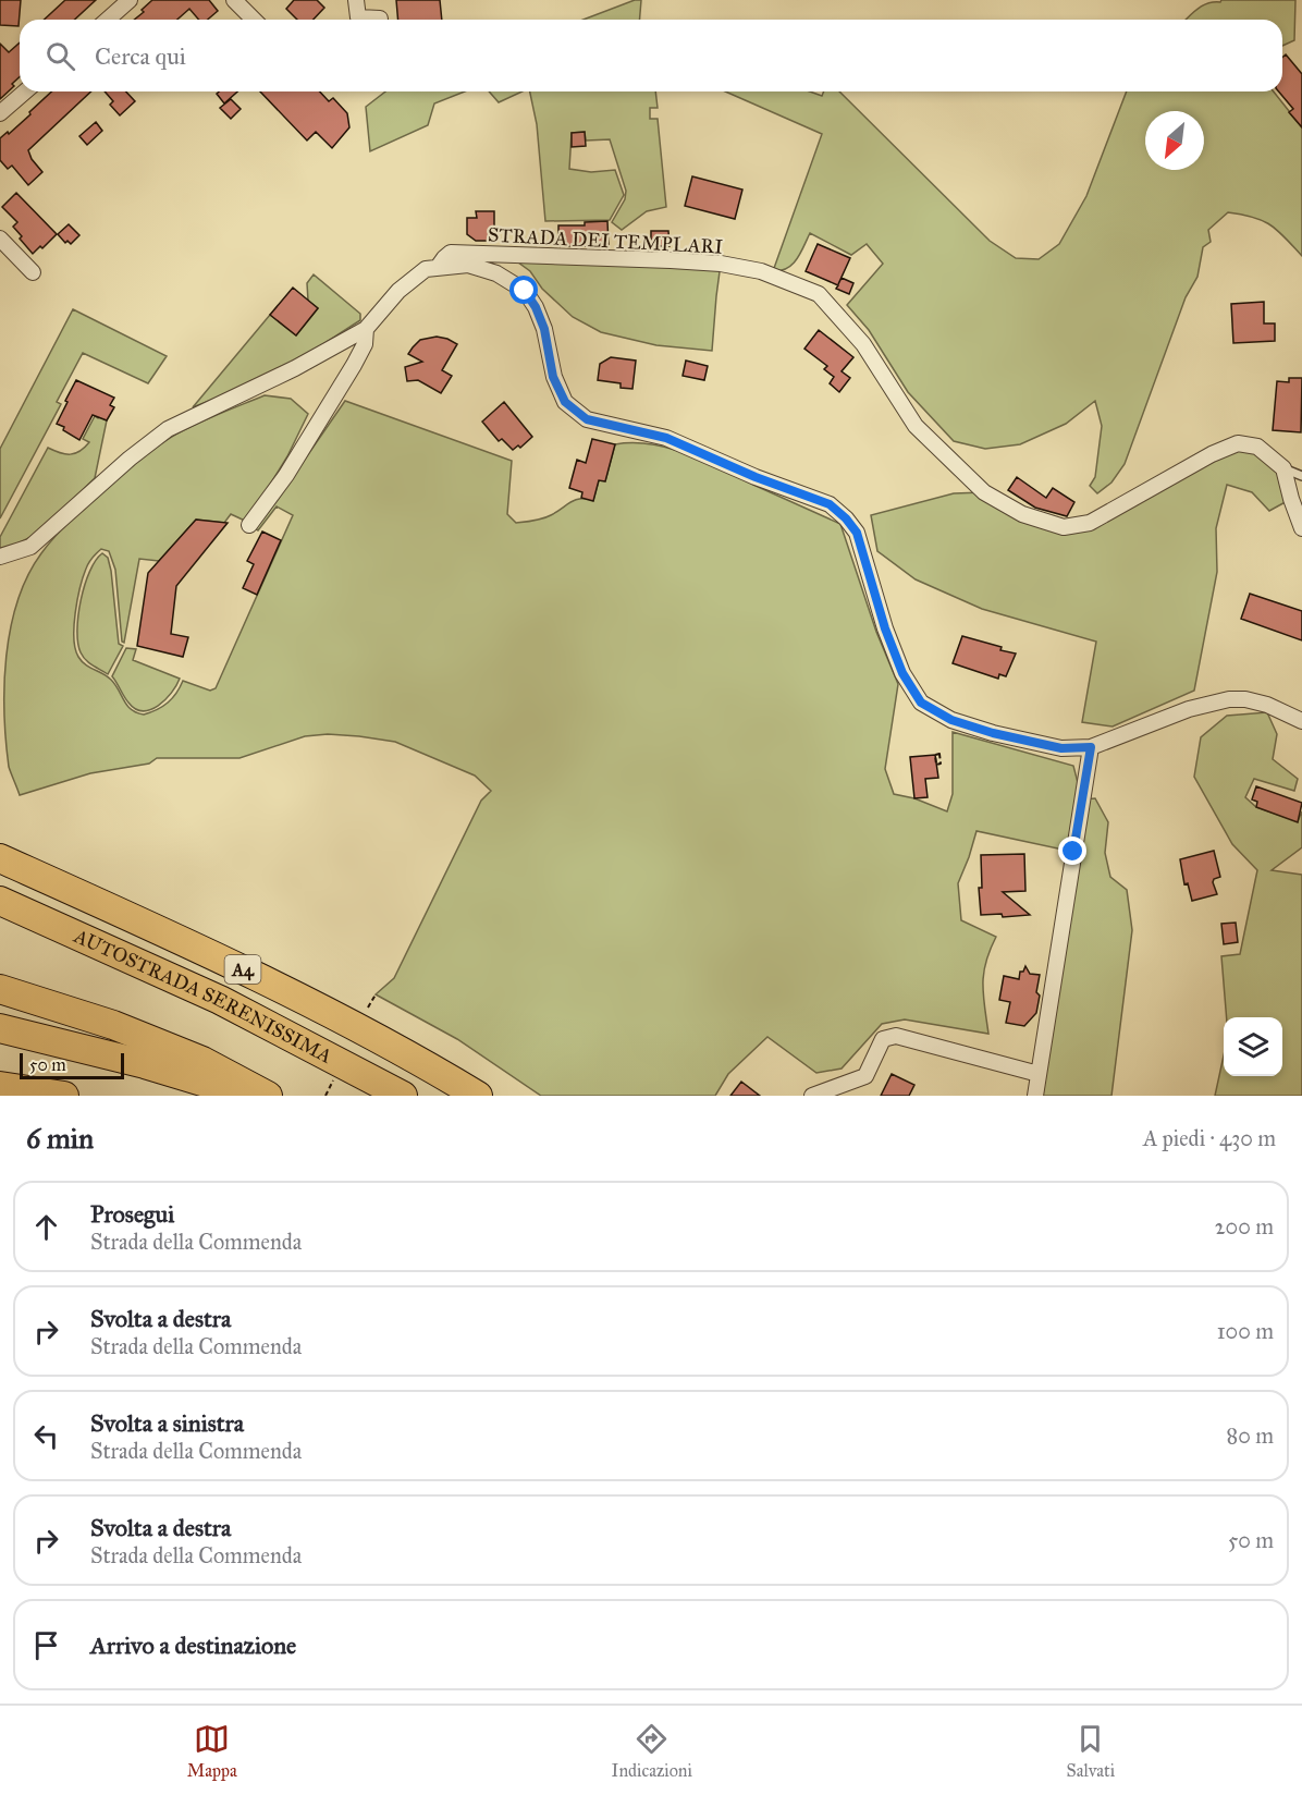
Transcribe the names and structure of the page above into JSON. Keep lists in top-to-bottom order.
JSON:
{
  "streets": {
    "highway": ["A4", "AUTOSTRADA SERENISSIMA"],
    "street": ["STRADA DEI TEMPLARI"]
  },
  "scale_bar": "50 m",
  "north": "bottom left",
  "page": {
    "search": "Cerca qui",
    "scale": "50 m",
    "heading": ["6 min", "A piedi · 430 m"],
    "list": [
      ["Prosegui", "Strada della Commenda", "200 m"],
      ["Svolta a destra", "Strada della Commenda", "100 m"],
      ["Svolta a sinistra", "Strada della Commenda", "80 m"],
      ["Svolta a destra", "Strada della Commenda", "50 m"],
      "Arrivo a destinazione"
    ],
    "nav": ["Mappa", "Indicazioni", "Salvati"]
  }
}
